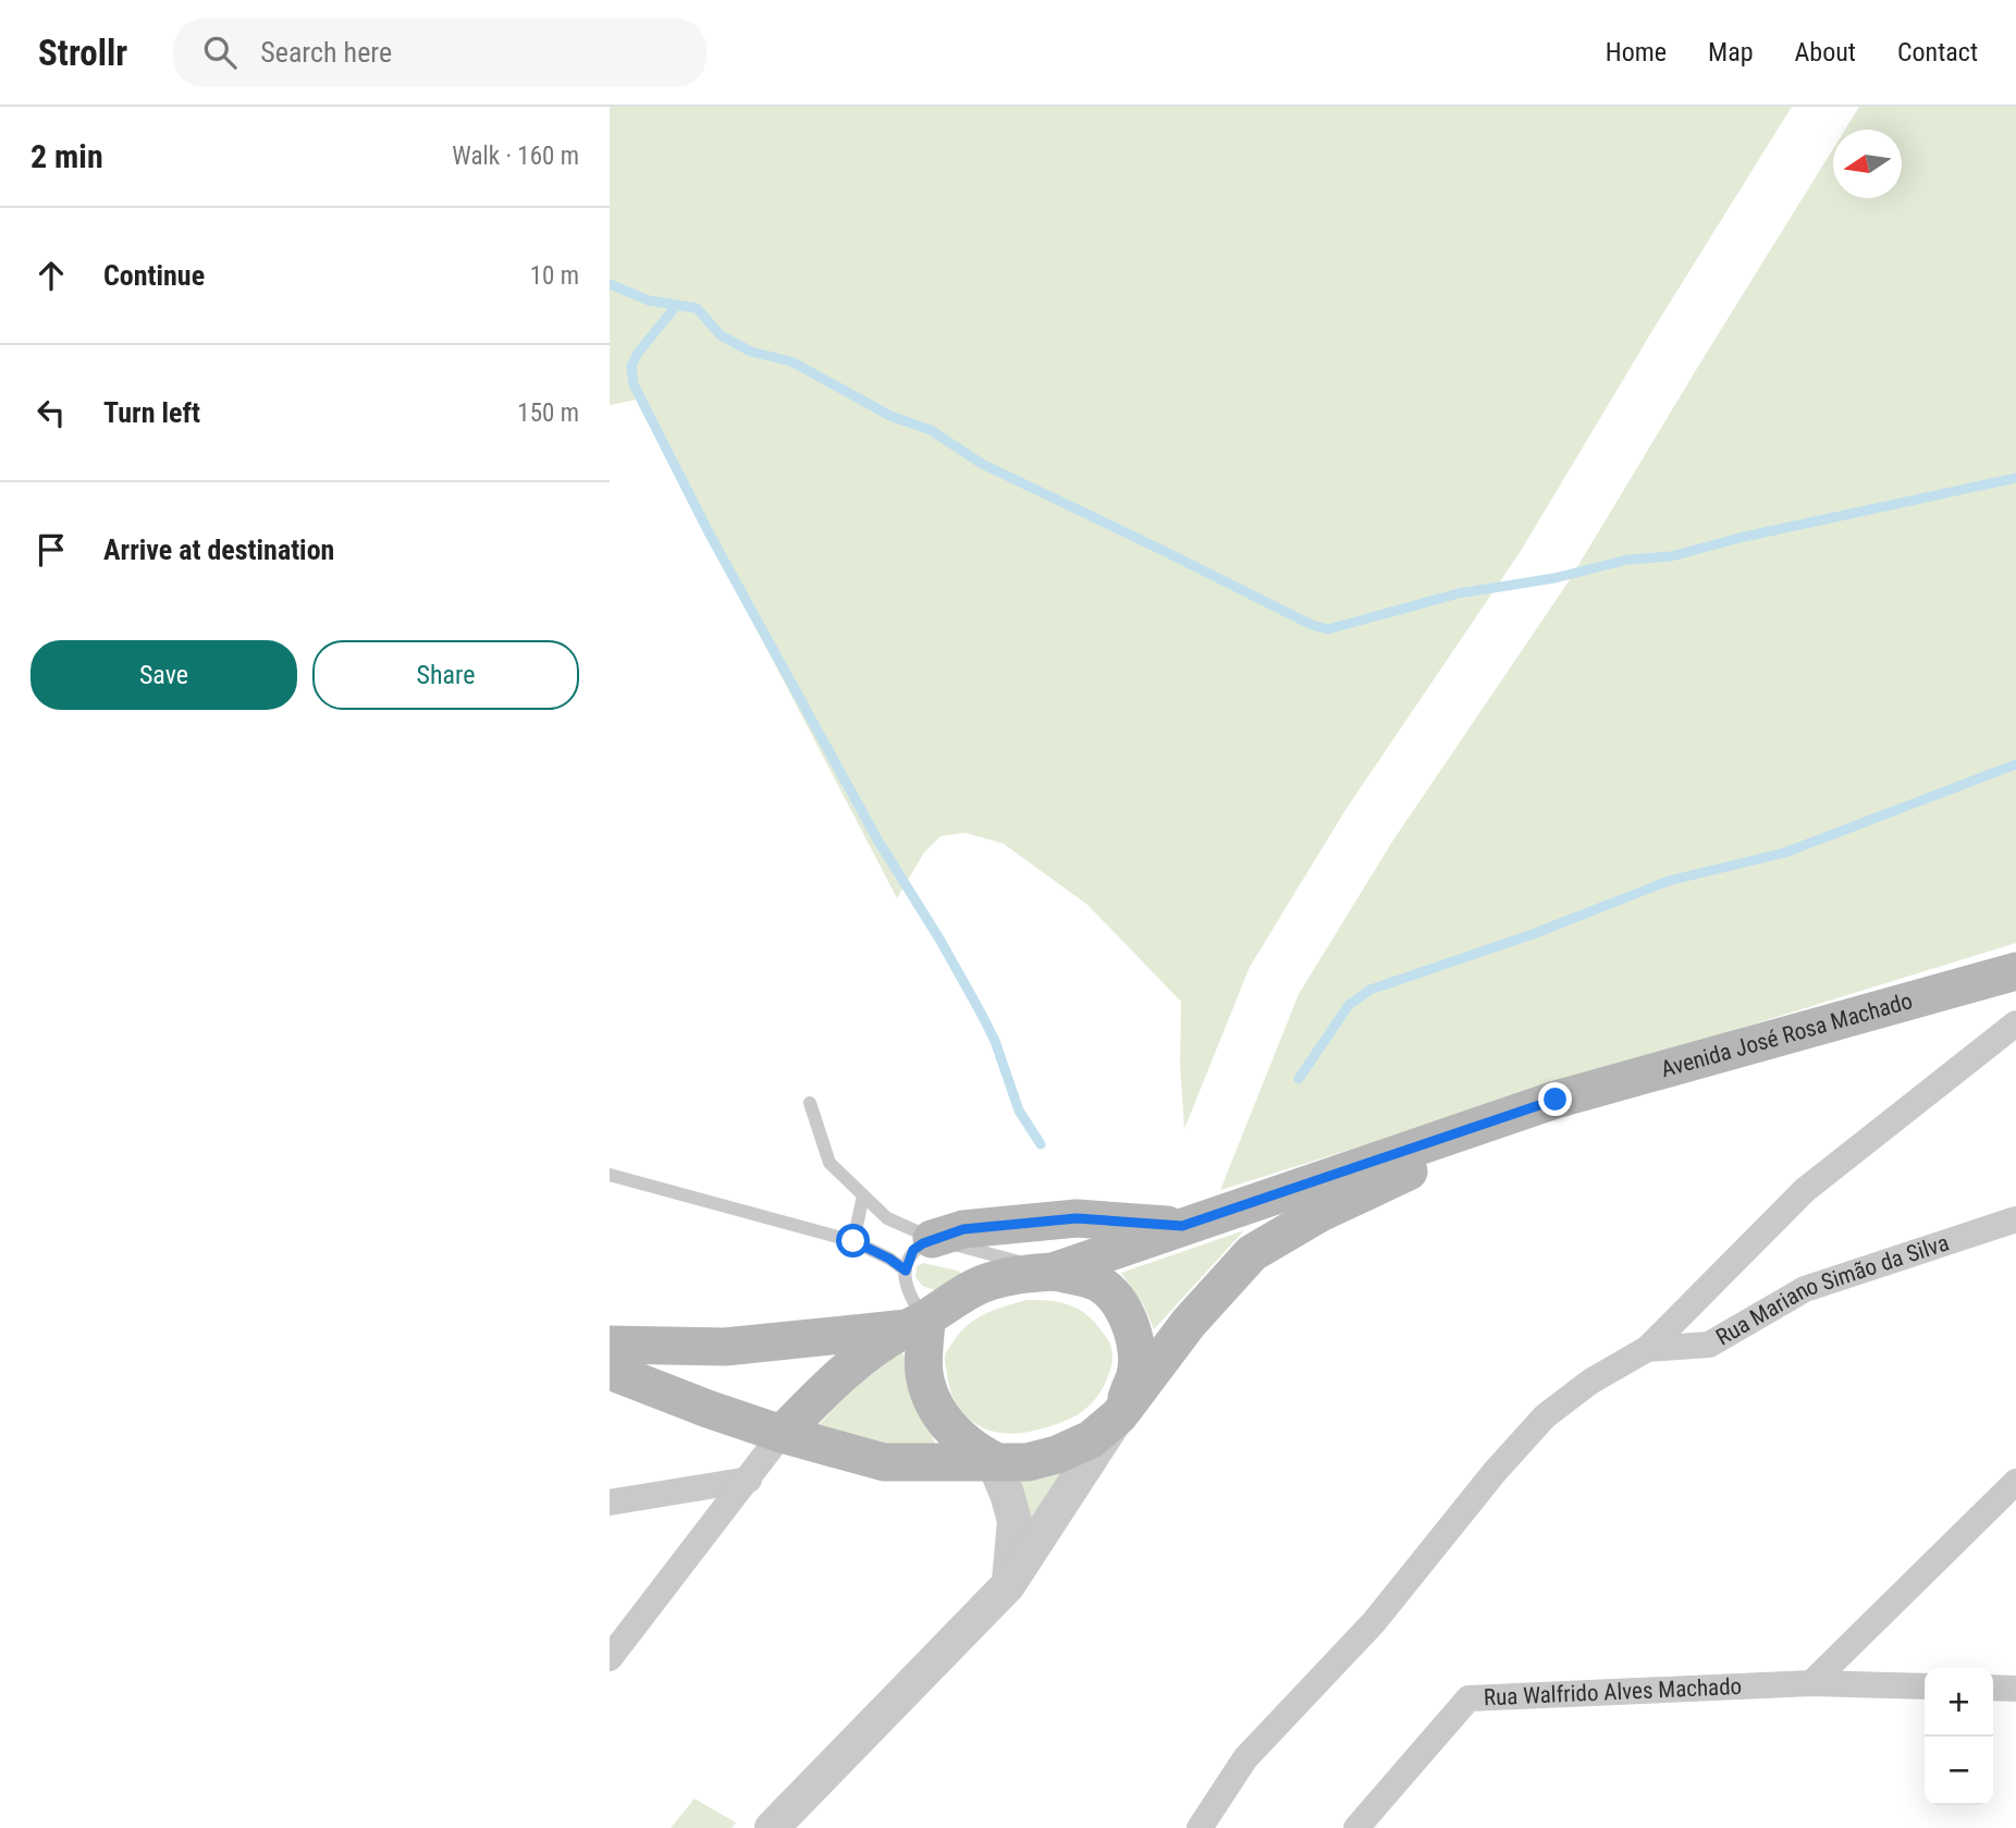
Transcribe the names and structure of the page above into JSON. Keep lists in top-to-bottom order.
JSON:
{
  "streets": {
    "main road": ["Avenida José Rosa Machado"],
    "street": ["Rua Mariano Simão da Silva", "Rua Walfrido Alves Machado"]
  },
  "north": "left",
  "page": {
    "header": "Strollr",
    "search": "Search here",
    "nav": [
      "Home",
      "Map",
      "About",
      "Contact"
    ],
    "heading": ["2 min", "Walk · 160 m"],
    "list": [
      ["Continue", "10 m"],
      ["Turn left", "150 m"],
      "Arrive at destination"
    ],
    "buttons": ["Save", "Share"],
    "map_buttons": ["+", "−"]
  }
}
